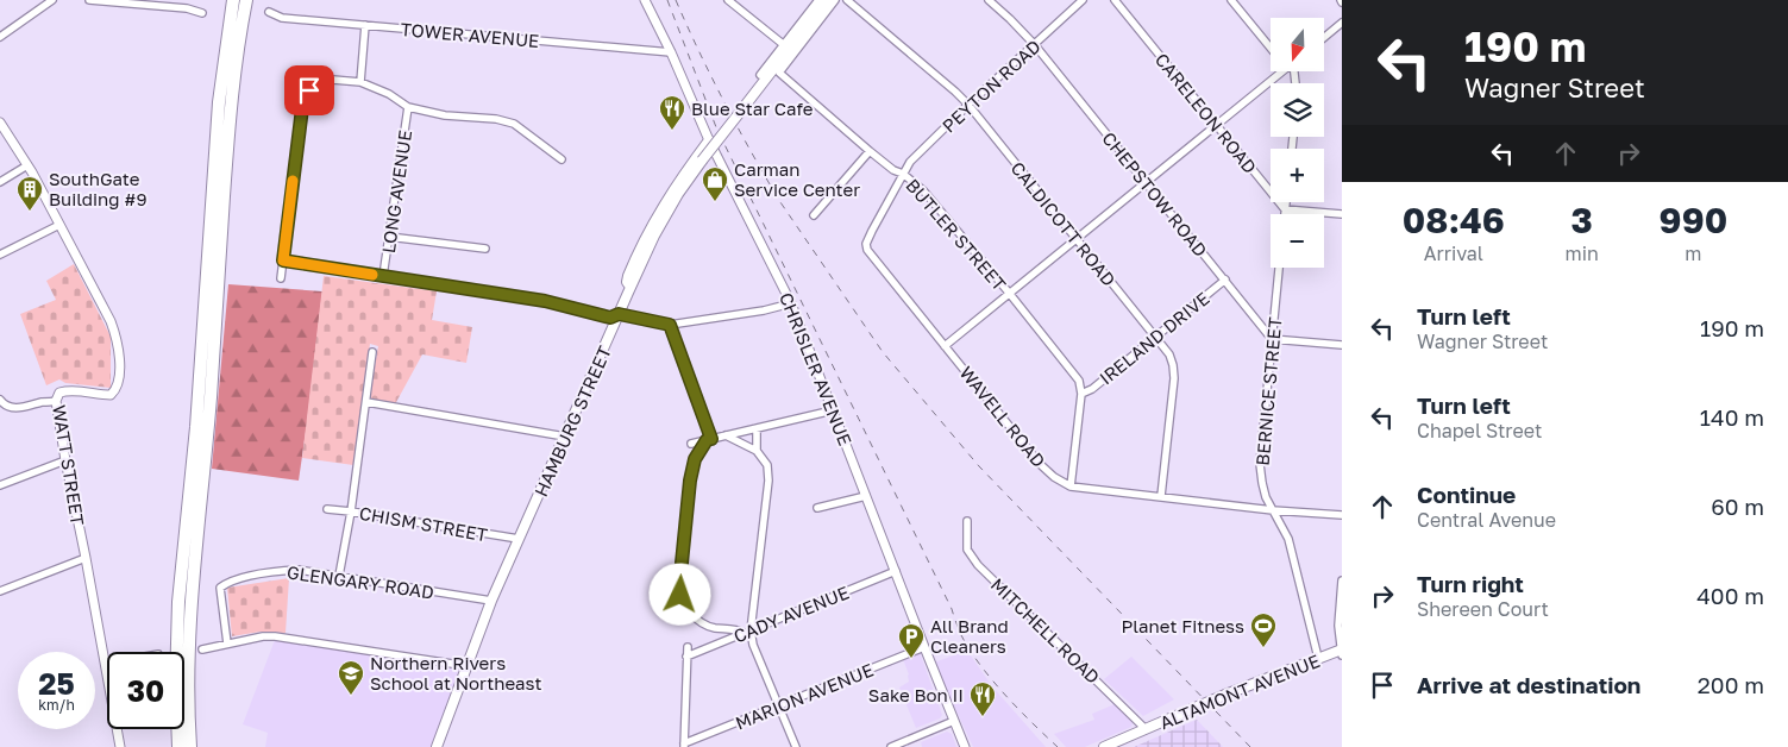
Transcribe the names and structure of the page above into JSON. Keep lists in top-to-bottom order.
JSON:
{
  "streets": {
    "main road": ["HAMBURG STREET", "ALTAMONT AVENUE"],
    "street": [
      "TOWER AVENUE",
      "PEYTON ROAD",
      "CARELEON ROAD",
      "LONG AVENUE",
      "CHEPSTOW ROAD",
      "CALDICOTT ROAD",
      "BUTLER STREET",
      "IRELAND DRIVE",
      "CHRISLER AVENUE",
      "BERNICE STREET",
      "WAVELL ROAD",
      "WATT STREET",
      "CHISM STREET",
      "GLENGARY ROAD",
      "CADY AVENUE",
      "MITCHELL ROAD",
      "MARION AVENUE"
    ]
  },
  "crossings": [
    ["TOWER AVENUE", "CHRISLER AVENUE"],
    ["PEYTON ROAD", "CHEPSTOW ROAD"],
    ["PEYTON ROAD", "CALDICOTT ROAD"],
    ["PEYTON ROAD", "BUTLER STREET"],
    ["PEYTON ROAD", "WAVELL ROAD"],
    ["CHEPSTOW ROAD", "IRELAND DRIVE"],
    ["CHEPSTOW ROAD", "BERNICE STREET"],
    ["CALDICOTT ROAD", "IRELAND DRIVE"],
    ["CALDICOTT ROAD", "WAVELL ROAD"],
    ["BUTLER STREET", "IRELAND DRIVE"],
    ["BUTLER STREET", "WAVELL ROAD"],
    ["CHRISLER AVENUE", "CADY AVENUE"],
    ["CHRISLER AVENUE", "MARION AVENUE"],
    ["BERNICE STREET", "WAVELL ROAD"],
    ["BERNICE STREET", "ALTAMONT AVENUE"],
    ["HAMBURG STREET", "CHISM STREET"],
    ["HAMBURG STREET", "GLENGARY ROAD"],
    ["MITCHELL ROAD", "ALTAMONT AVENUE"]
  ],
  "places": {
    "restaurant": ["Blue Star Cafe", "Sake Bon II"],
    "shop": ["Carman Service Center"],
    "building": ["SouthGate Building #9"],
    "sports": ["Planet Fitness"],
    "parking": ["All Brand Cleaners"],
    "school or university": ["Northern Rivers School at Northeast"]
  },
  "north": "bottom",
  "page": {
    "turn": ["190 m", "Wagner Street"],
    "map_buttons": ["+", "−"],
    "eta": [
      "08:46",
      "Arrival",
      "3",
      "min",
      "990",
      "m"
    ],
    "list": [
      {
        "name": "Turn left",
        "note": "Wagner Street",
        "value": "190 m"
      },
      {
        "name": "Turn left",
        "note": "Chapel Street",
        "value": "140 m"
      },
      {
        "name": "Continue",
        "note": "Central Avenue",
        "value": "60 m"
      },
      {
        "name": "Turn right",
        "note": "Shereen Court",
        "value": "400 m"
      },
      {
        "name": "Arrive at destination",
        "value": "200 m"
      }
    ],
    "speed": "25 km/h",
    "limit": "30"
  }
}
